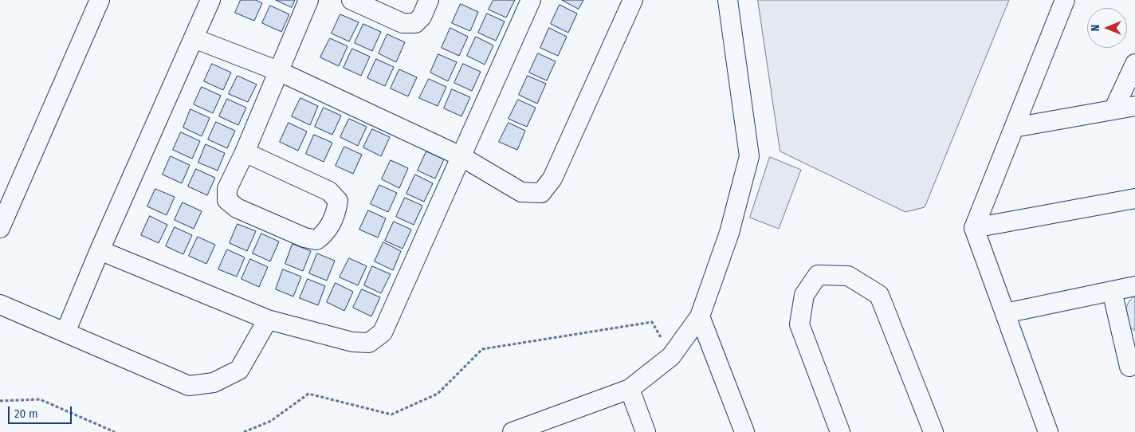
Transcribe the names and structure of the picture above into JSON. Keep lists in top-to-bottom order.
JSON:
{
  "scale_bar": "20 m",
  "north": "left"
}
